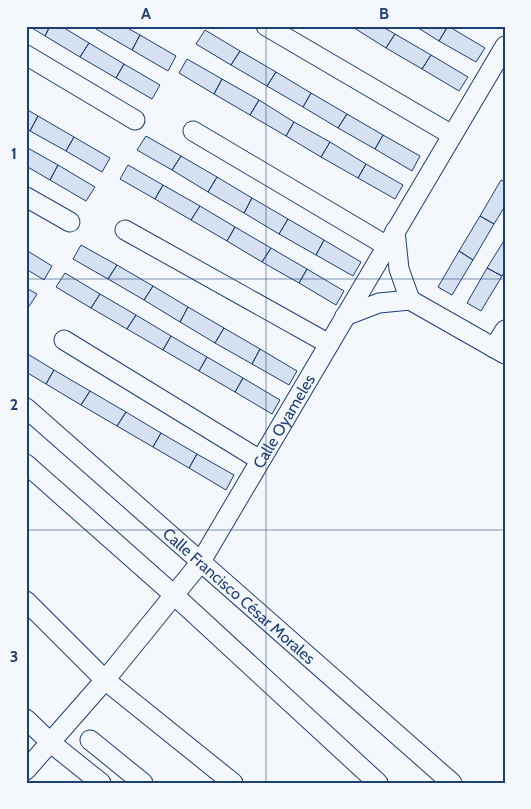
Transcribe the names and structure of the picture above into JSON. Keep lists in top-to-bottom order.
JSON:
{
  "streets": {
    "street": ["Calle Oyameles", "Calle Francisco César Morales"]
  },
  "crossings": [
    ["Calle Oyameles", "Calle Francisco César Morales"]
  ],
  "grid": {
    "columns": ["A", "B"],
    "rows": ["1", "2", "3"]
  }
}
